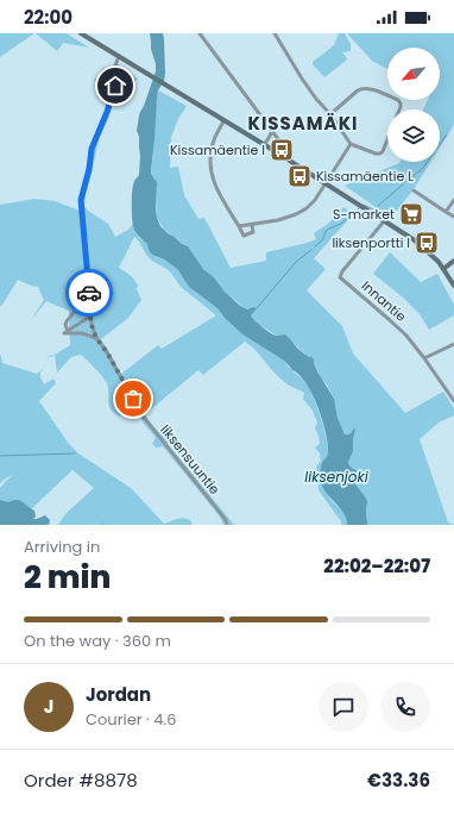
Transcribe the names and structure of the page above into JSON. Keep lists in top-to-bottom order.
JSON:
{
  "streets": {
    "street": ["Innantie", "Iiksensuuntie"]
  },
  "districts": ["KISSAMÄKI"],
  "water": ["Iiksenjoki"],
  "places": {
    "bus stop": ["Kissamäentie I", "Kissamäentie L", "Iiksenportti I"],
    "supermarket": ["S-market"]
  },
  "north": "bottom left",
  "page": {
    "status": "22:00",
    "heading": ["2 min", "Arriving in", "22:02–22:07"],
    "panel": [
      "Jordan",
      "Courier · 4.6",
      "Order #8878",
      "€33.36"
    ],
    "bar": "On the way · 360 m",
    "round": "J"
  }
}
